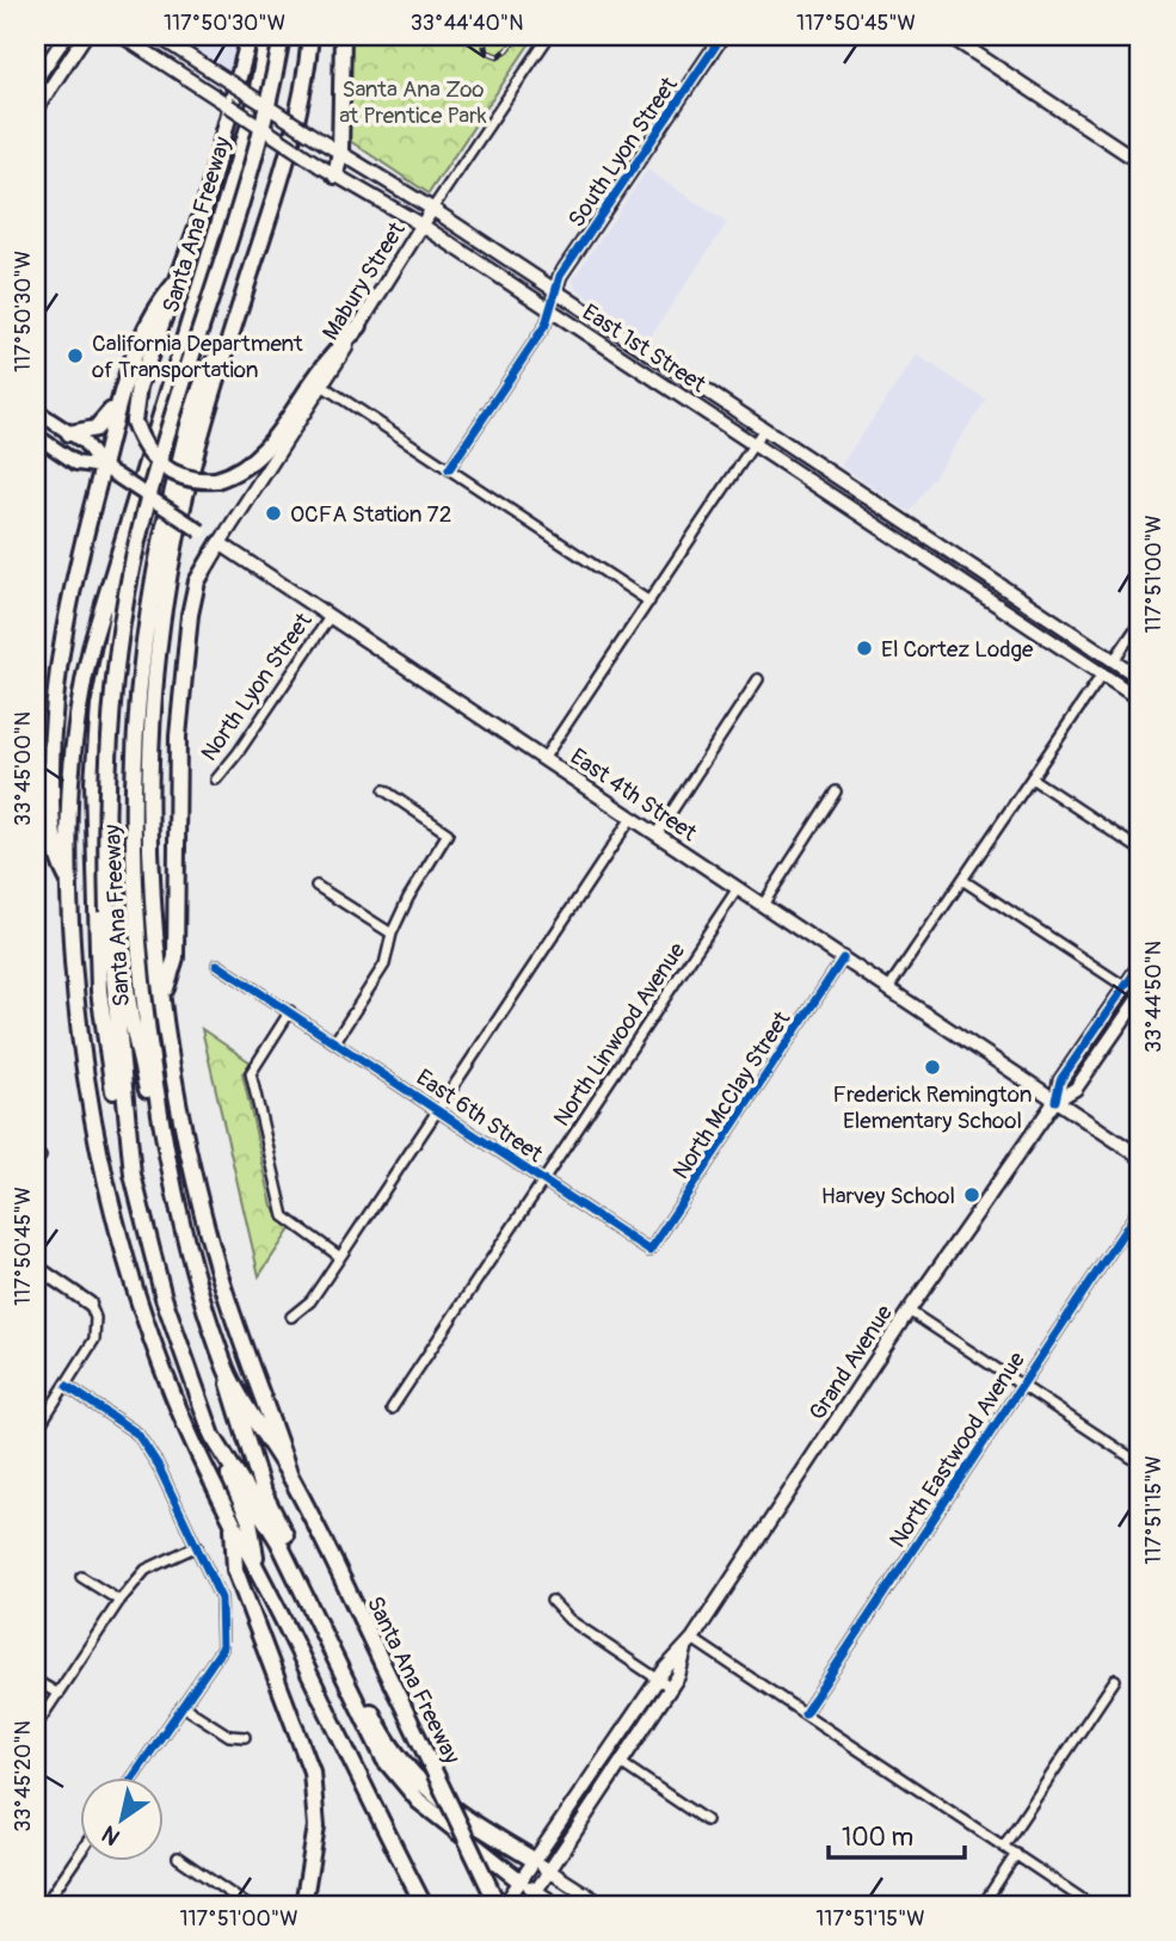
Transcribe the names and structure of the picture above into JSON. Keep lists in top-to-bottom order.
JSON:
{
  "streets": {
    "highway": ["Santa Ana Freeway"],
    "main road": [
      "South Lyon Street",
      "Mabury Street",
      "East 1st Street",
      "East 4th Street",
      "Grand Avenue"
    ],
    "street": [
      "North Lyon Street",
      "North Linwood Avenue",
      "North McClay Street",
      "East 6th Street",
      "North Eastwood Avenue"
    ]
  },
  "crossings": [
    ["South Lyon Street", "East 1st Street"],
    ["Santa Ana Freeway", "Grand Avenue"],
    ["Mabury Street", "East 1st Street"],
    ["Mabury Street", "East 4th Street"],
    ["North Lyon Street", "East 4th Street"],
    ["East 4th Street", "North Linwood Avenue"],
    ["East 4th Street", "North McClay Street"],
    ["East 4th Street", "Grand Avenue"],
    ["North Linwood Avenue", "East 6th Street"],
    ["North McClay Street", "East 6th Street"]
  ],
  "parks": ["Santa Ana Zoo at Prentice Park"],
  "places": [
    "California Department of Transportation",
    "OCFA Station 72",
    "El Cortez Lodge",
    "Frederick Remington Elementary School",
    "Harvey School"
  ],
  "scale_bar": "100 m",
  "north": "bottom left",
  "coordinates": [
    "117°50'30\"W",
    "33°44'40\"N",
    "117°50'45\"W",
    "117°51'00\"W",
    "33°45'00\"N",
    "33°44'50\"N",
    "117°51'15\"W",
    "33°45'20\"N"
  ]
}
